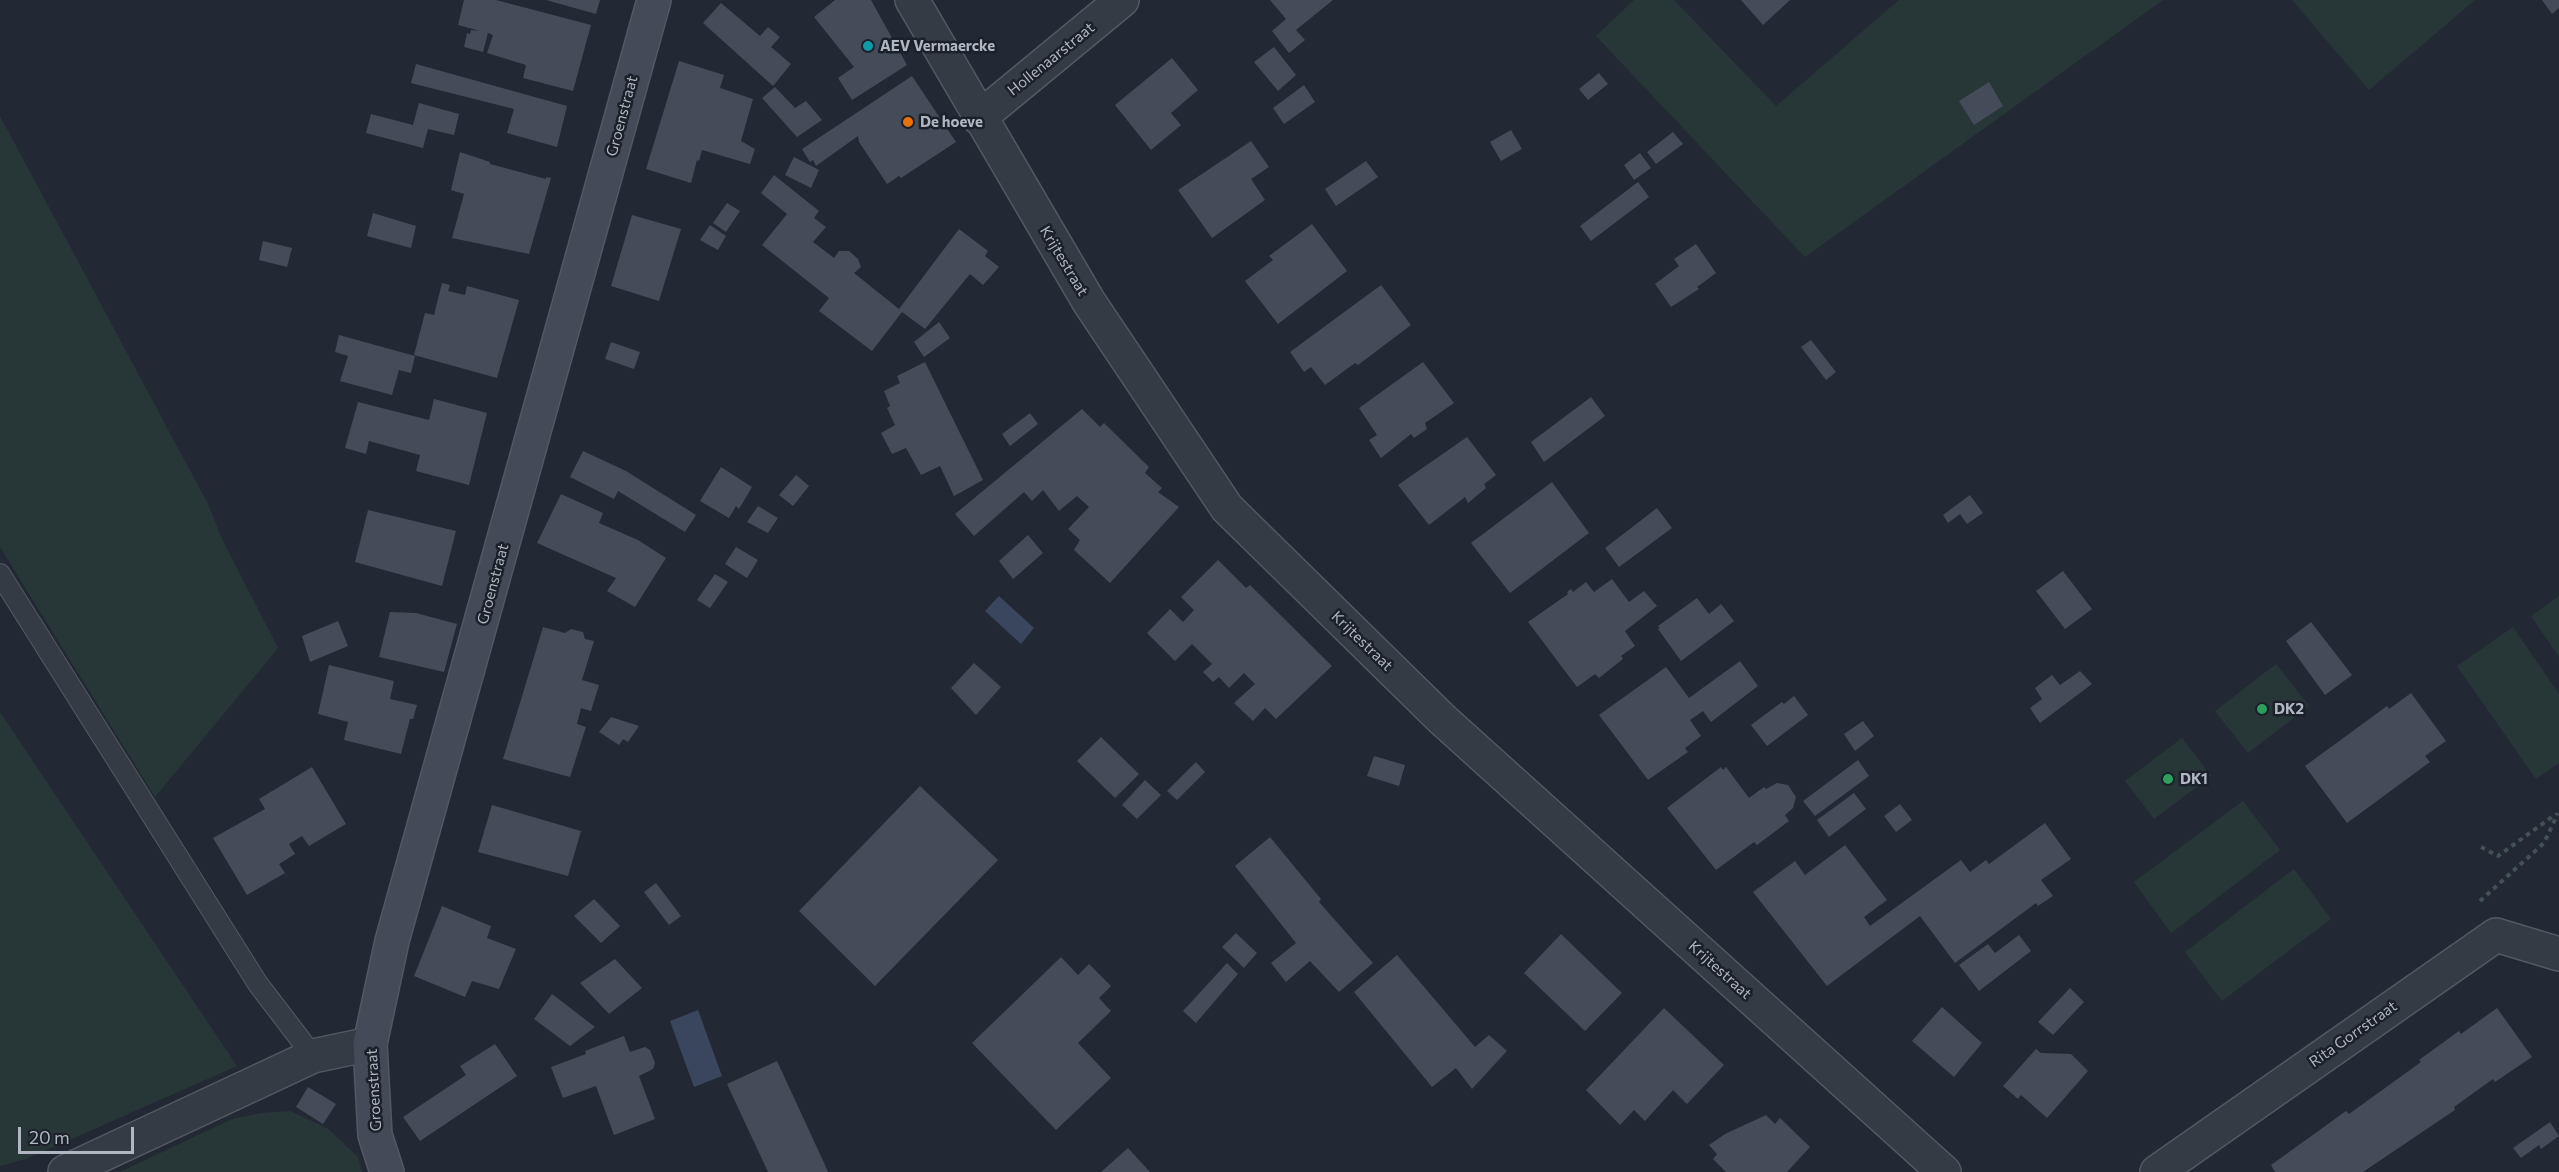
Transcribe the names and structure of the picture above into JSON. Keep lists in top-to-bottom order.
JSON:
{
  "streets": {
    "street": [
      "Hollenaarstraat",
      "Groenstraat",
      "Krijtestraat",
      "Rita Gorrstraat"
    ]
  },
  "crossings": [
    ["Hollenaarstraat", "Krijtestraat"]
  ],
  "places": [
    "AEV Vermaercke",
    "De hoeve",
    "DK2",
    "DK1"
  ],
  "scale_bar": "20 m"
}
